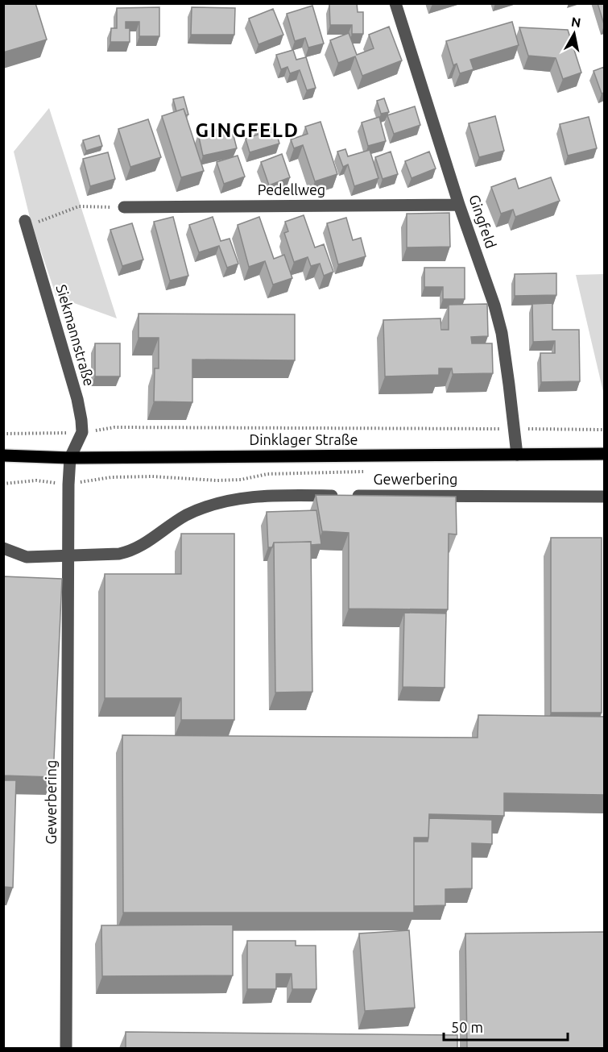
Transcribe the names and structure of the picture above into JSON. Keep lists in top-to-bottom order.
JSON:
{
  "streets": {
    "main road": ["Dinklager Straße"],
    "street": [
      "Pedellweg",
      "Gingfeld",
      "Siekmannstraße",
      "Gewerbering"
    ]
  },
  "crossings": [
    ["Pedellweg", "Gingfeld"],
    ["Gingfeld", "Dinklager Straße"],
    ["Dinklager Straße", "Gewerbering"]
  ],
  "districts": ["GINGFELD"],
  "scale_bar": "50 m",
  "north": "top"
}
